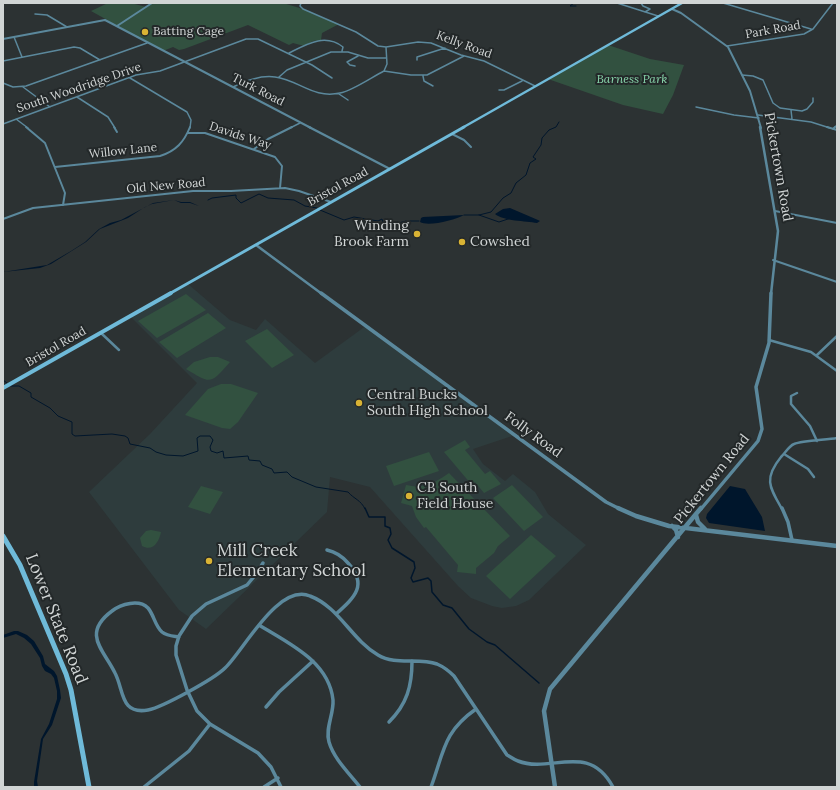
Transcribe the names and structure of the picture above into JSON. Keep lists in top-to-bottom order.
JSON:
{
  "streets": {
    "main road": ["Bristol Road", "Lower State Road"],
    "street": [
      "Park Road",
      "Kelly Road",
      "South Woodridge Drive",
      "Turk Road",
      "Davids Way",
      "Willow Lane",
      "Pickertown Road",
      "Old New Road",
      "Folly Road"
    ]
  },
  "crossings": [
    ["Park Road", "Pickertown Road"],
    ["Kelly Road", "Bristol Road"],
    ["South Woodridge Drive", "Turk Road"],
    ["Turk Road", "Bristol Road"],
    ["Davids Way", "Willow Lane"],
    ["Davids Way", "Old New Road"],
    ["Pickertown Road", "Bristol Road"],
    ["Pickertown Road", "Folly Road"],
    ["Old New Road", "Bristol Road"],
    ["Bristol Road", "Folly Road"]
  ],
  "parks": ["Barness Park"],
  "places": [
    "Batting Cage",
    "Winding Brook Farm",
    "Cowshed",
    "Central Bucks South High School",
    "CB South Field House",
    "Mill Creek Elementary School"
  ]
}
